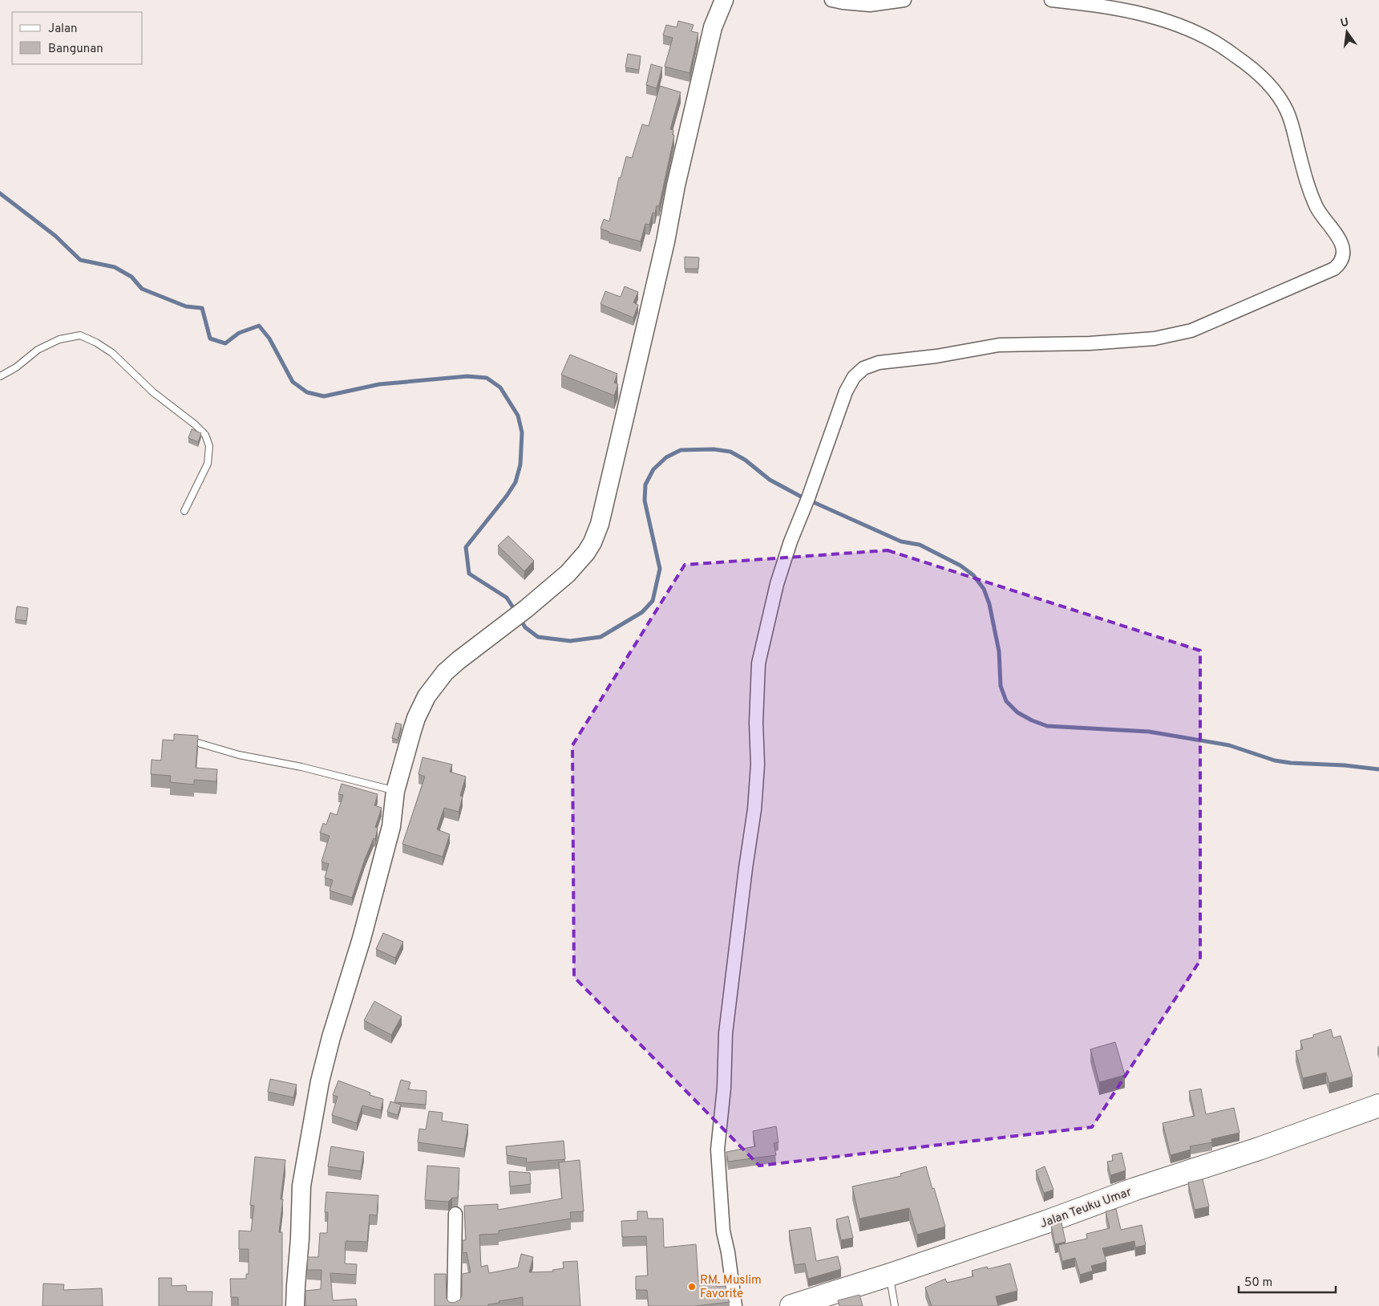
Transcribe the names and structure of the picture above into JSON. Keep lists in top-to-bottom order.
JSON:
{
  "streets": {
    "highway": ["Jalan Teuku Umar"]
  },
  "places": ["RM. Muslim Favorite"],
  "legend": ["Jalan", "Bangunan"],
  "scale_bar": "50 m",
  "north": "top"
}
